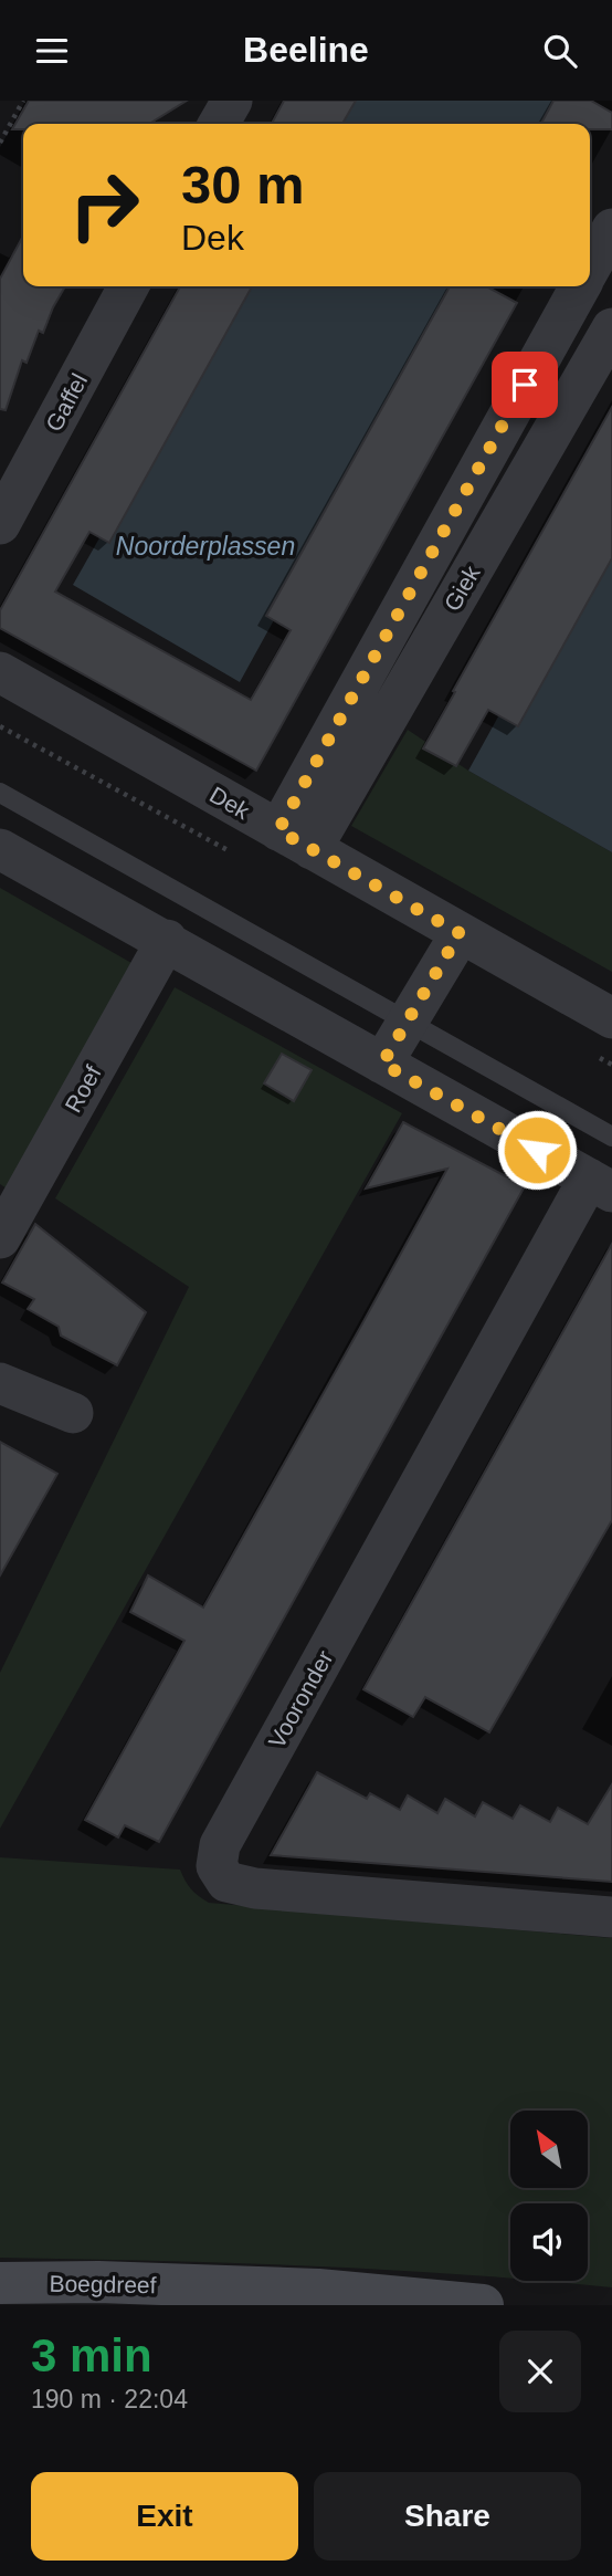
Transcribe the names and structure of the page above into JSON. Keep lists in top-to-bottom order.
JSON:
{
  "streets": {
    "street": [
      "Gaffel",
      "Giek",
      "Dek",
      "Roef",
      "Vooronder",
      "Boegdreef"
    ]
  },
  "crossings": [
    ["Giek", "Dek"]
  ],
  "water": ["Noorderplassen"],
  "north": "top left",
  "page": {
    "header": "Beeline",
    "turn": ["30 m", "Dek"],
    "heading": ["3 min", "190 m · 22:04"],
    "buttons": ["Exit", "Share"]
  }
}
